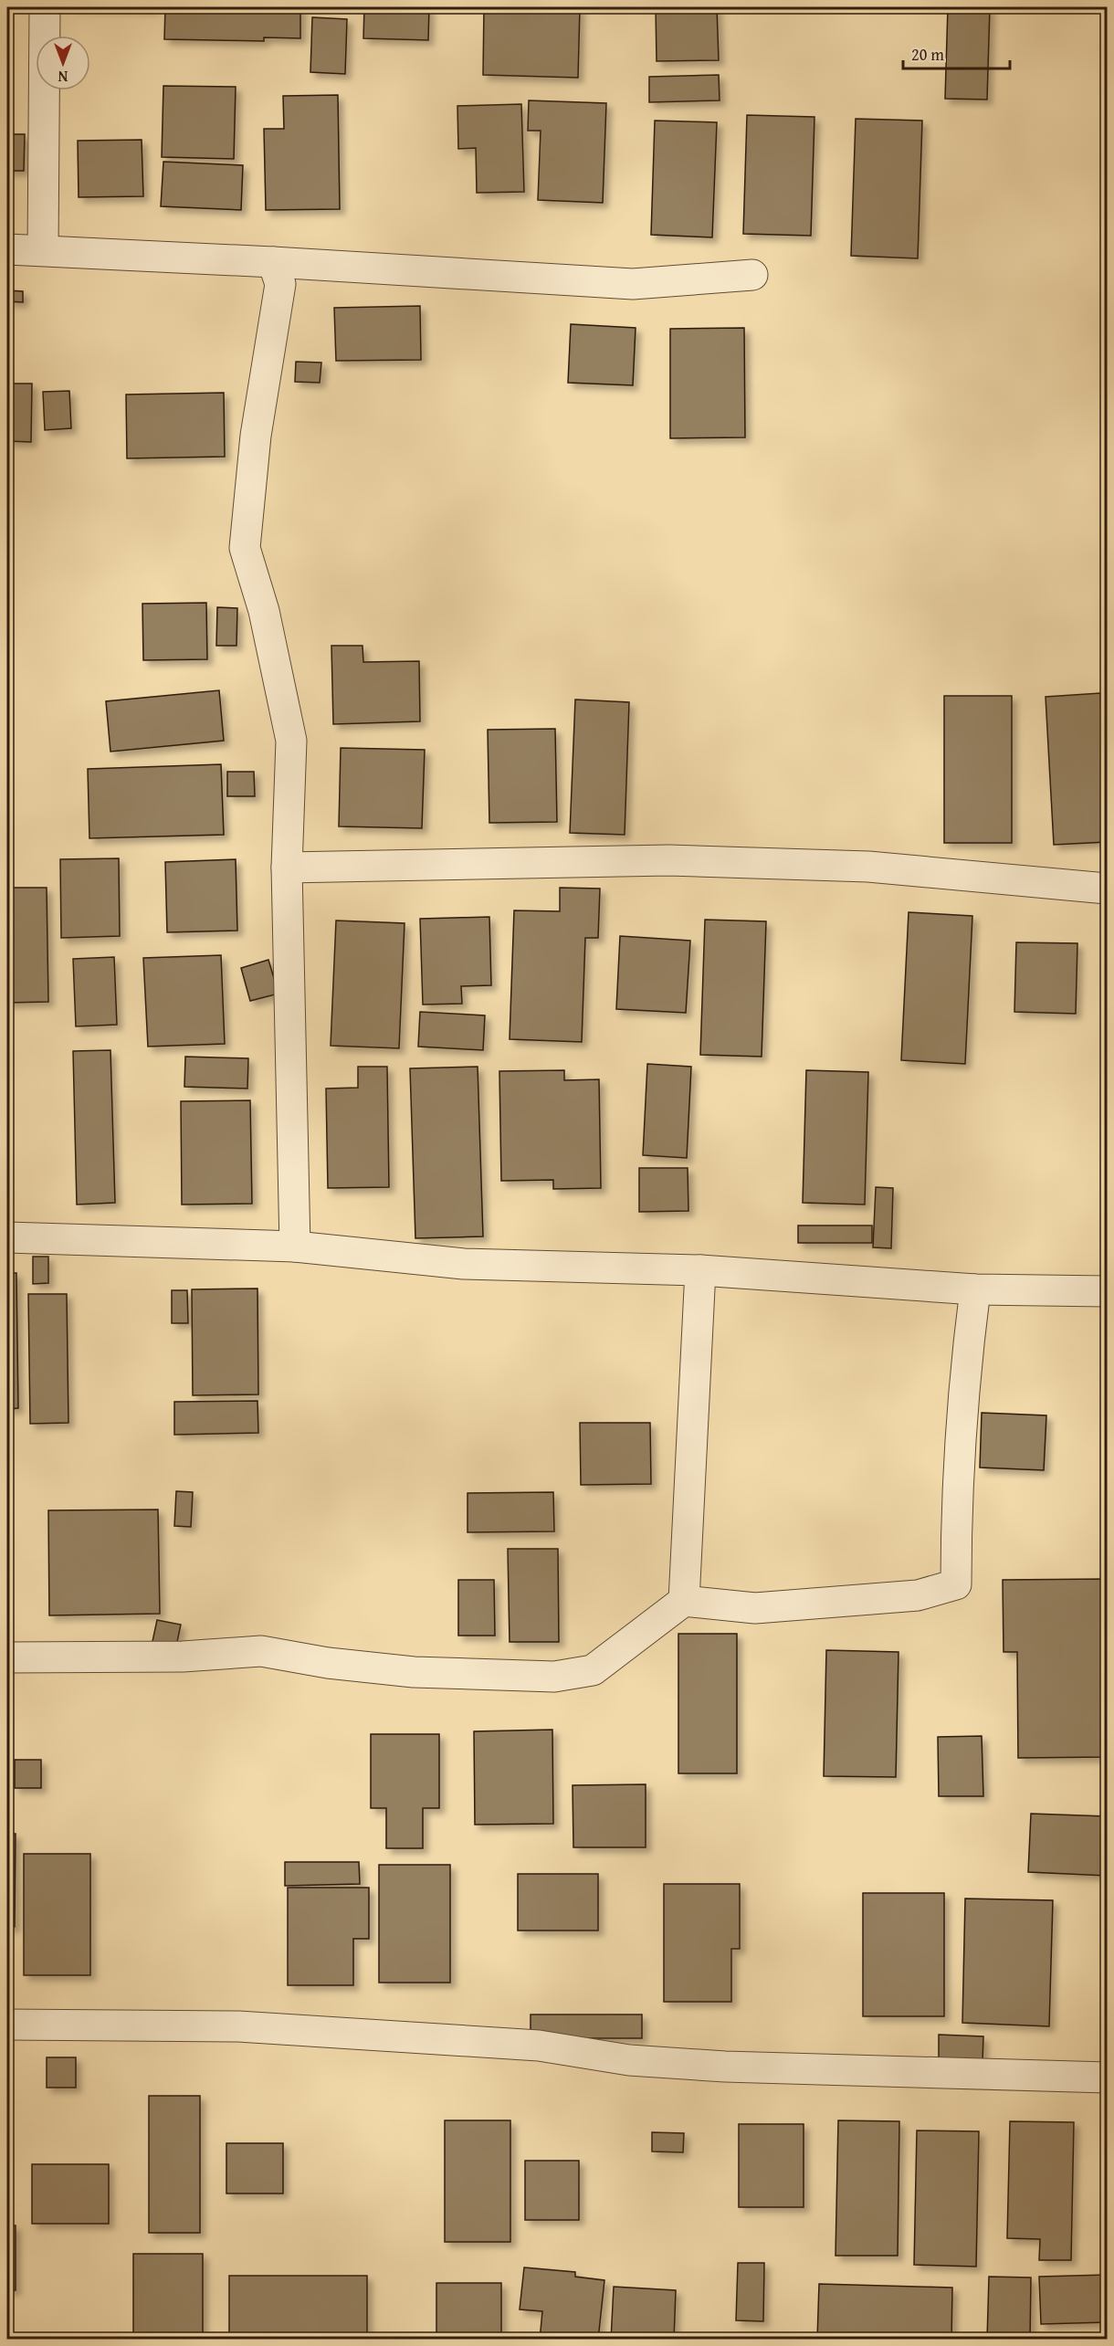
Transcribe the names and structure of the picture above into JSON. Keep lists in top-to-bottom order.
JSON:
{
  "scale_bar": "20 m",
  "north": "bottom"
}
